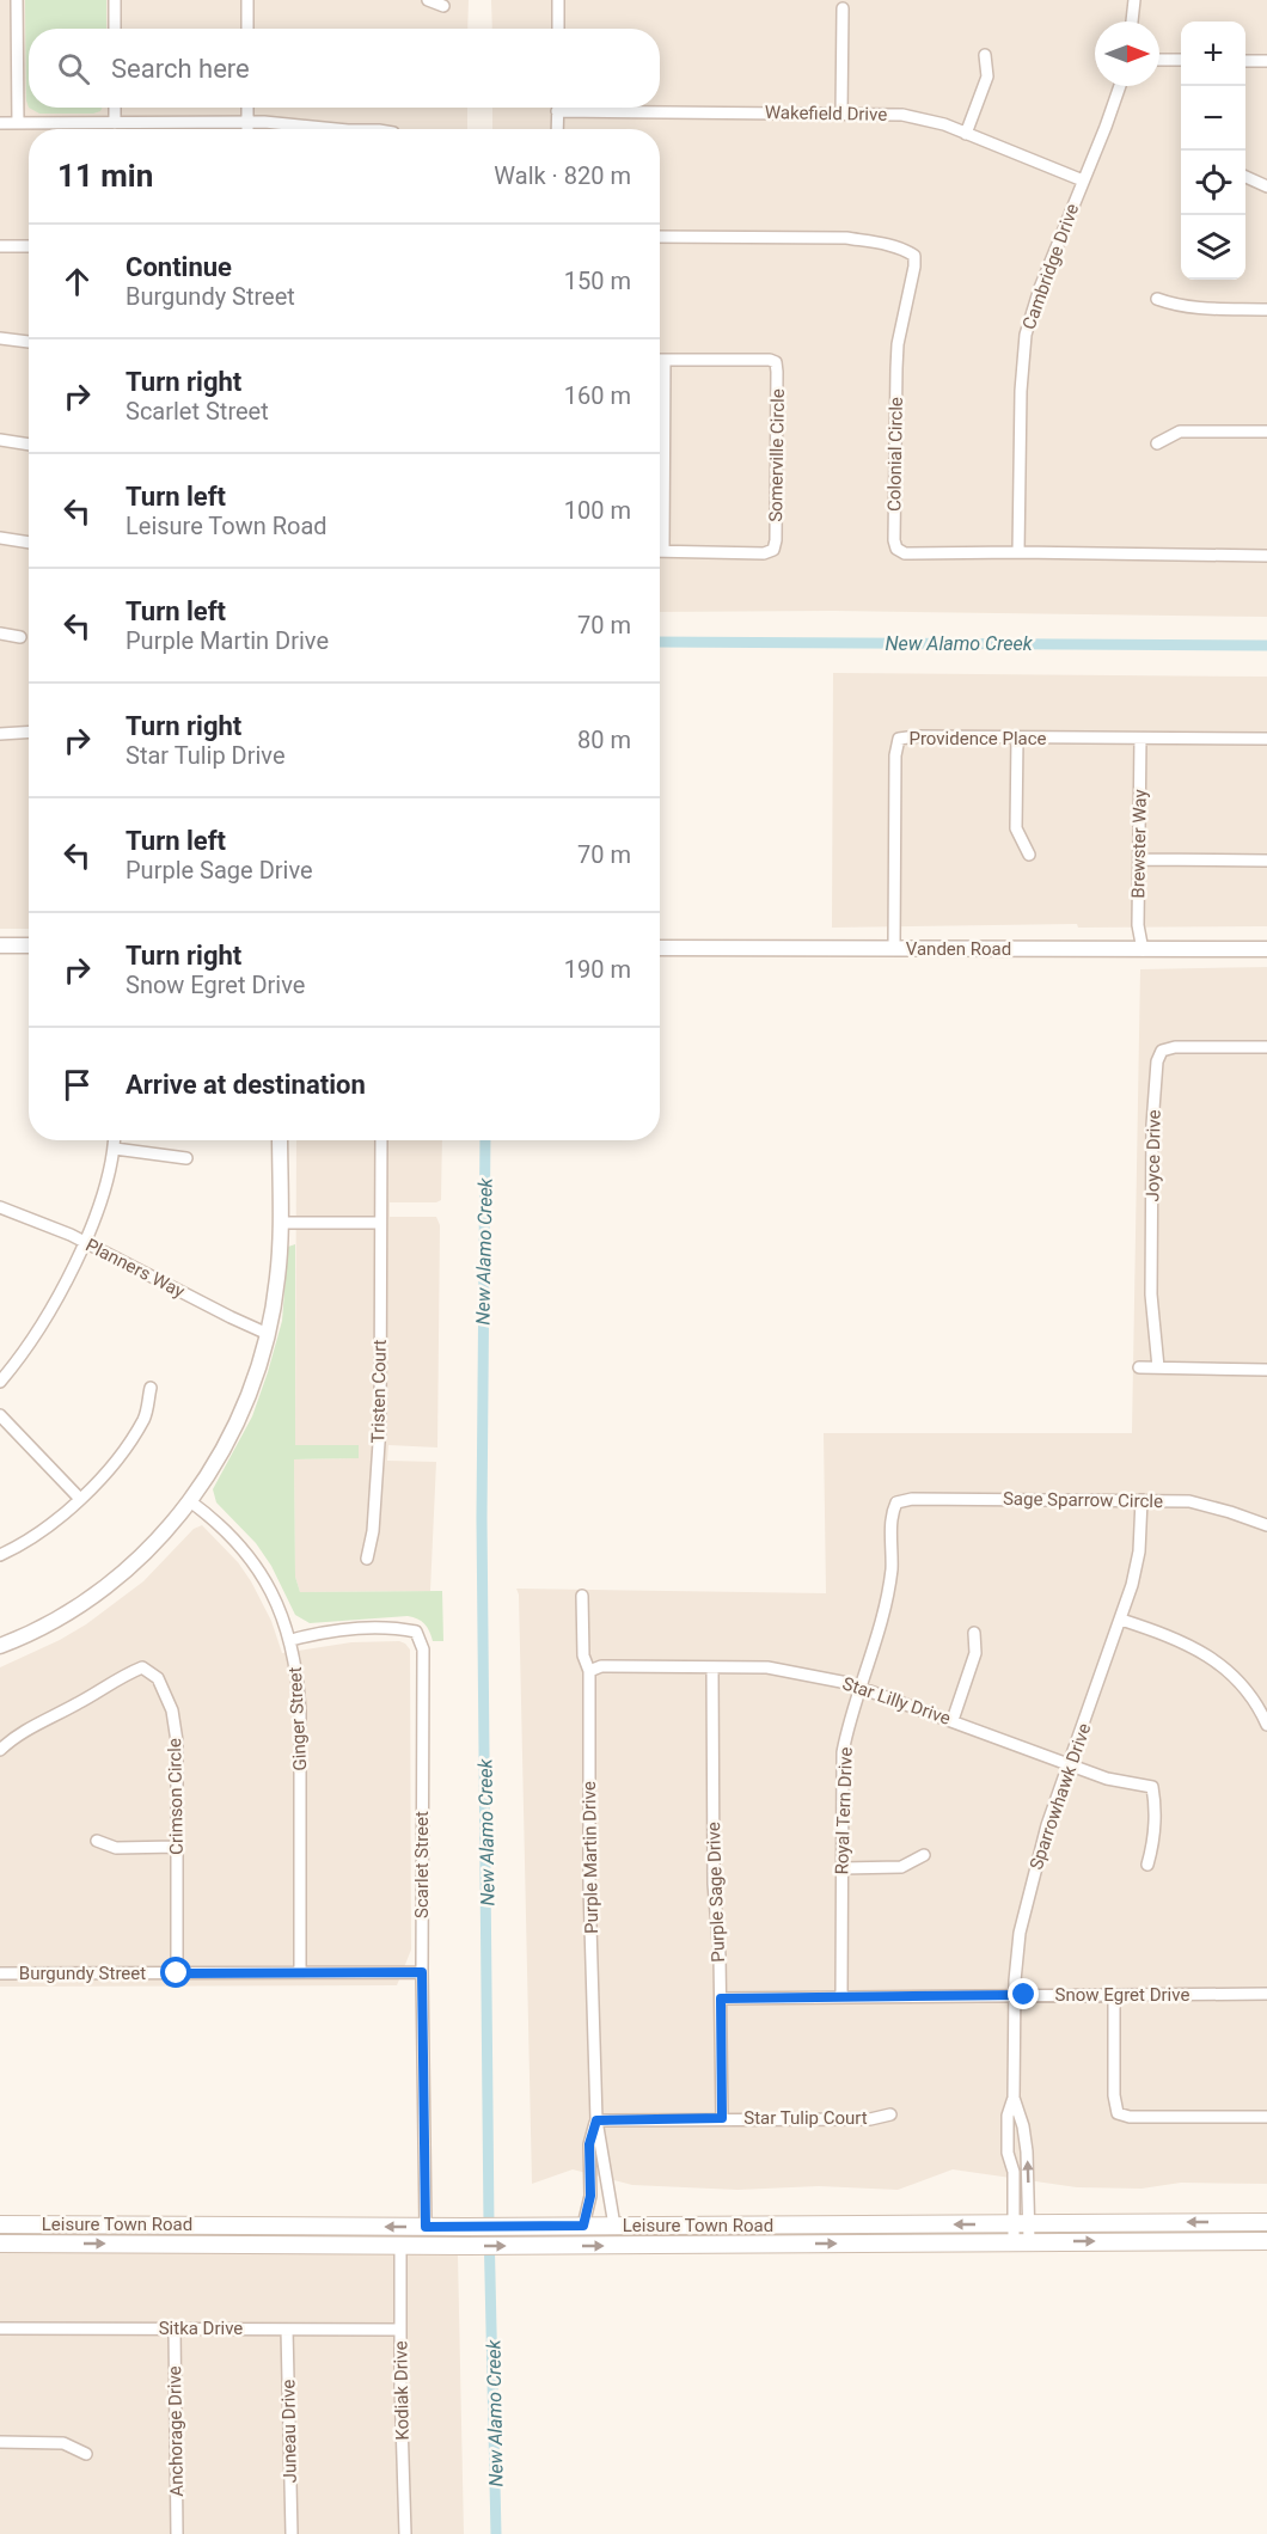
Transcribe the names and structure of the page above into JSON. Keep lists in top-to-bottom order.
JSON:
{
  "streets": {
    "main road": ["Leisure Town Road"],
    "street": [
      "Wakefield Drive",
      "Cambridge Drive",
      "Colonial Circle",
      "Somerville Circle",
      "Providence Place",
      "Brewster Way",
      "Vanden Road",
      "Joyce Drive",
      "Planners Way",
      "Tristen Court",
      "Sage Sparrow Circle",
      "Star Lilly Drive",
      "Ginger Street",
      "Crimson Circle",
      "Sparrowhawk Drive",
      "Royal Tern Drive",
      "Purple Martin Drive",
      "Scarlet Street",
      "Purple Sage Drive",
      "Burgundy Street",
      "Snow Egret Drive",
      "Star Tulip Court",
      "Sitka Drive",
      "Kodiak Drive",
      "Anchorage Drive",
      "Juneau Drive"
    ]
  },
  "crossings": [
    ["Wakefield Drive", "Cambridge Drive"],
    ["Cambridge Drive", "Colonial Circle"],
    ["Providence Place", "Brewster Way"],
    ["Providence Place", "Vanden Road"],
    ["Brewster Way", "Vanden Road"],
    ["Sage Sparrow Circle", "Sparrowhawk Drive"],
    ["Sage Sparrow Circle", "Royal Tern Drive"],
    ["Star Lilly Drive", "Sparrowhawk Drive"],
    ["Star Lilly Drive", "Royal Tern Drive"],
    ["Star Lilly Drive", "Purple Martin Drive"],
    ["Star Lilly Drive", "Purple Sage Drive"],
    ["Ginger Street", "Scarlet Street"],
    ["Ginger Street", "Burgundy Street"],
    ["Crimson Circle", "Burgundy Street"],
    ["Sparrowhawk Drive", "Snow Egret Drive"],
    ["Sparrowhawk Drive", "Leisure Town Road"],
    ["Royal Tern Drive", "Snow Egret Drive"],
    ["Purple Martin Drive", "Star Tulip Court"],
    ["Purple Martin Drive", "Leisure Town Road"],
    ["Scarlet Street", "Burgundy Street"],
    ["Scarlet Street", "Leisure Town Road"],
    ["Purple Sage Drive", "Snow Egret Drive"],
    ["Purple Sage Drive", "Star Tulip Court"],
    ["Leisure Town Road", "Kodiak Drive"],
    ["Sitka Drive", "Kodiak Drive"],
    ["Sitka Drive", "Anchorage Drive"],
    ["Sitka Drive", "Juneau Drive"]
  ],
  "water": ["New Alamo Creek"],
  "north": "right",
  "page": {
    "map_buttons": ["+", "−"],
    "search": "Search here",
    "heading": ["11 min", "Walk · 820 m"],
    "list": [
      ["Continue", "Burgundy Street", "150 m"],
      ["Turn right", "Scarlet Street", "160 m"],
      ["Turn left", "Leisure Town Road", "100 m"],
      ["Turn left", "Purple Martin Drive", "70 m"],
      ["Turn right", "Star Tulip Drive", "80 m"],
      ["Turn left", "Purple Sage Drive", "70 m"],
      ["Turn right", "Snow Egret Drive", "190 m"],
      "Arrive at destination"
    ]
  }
}
